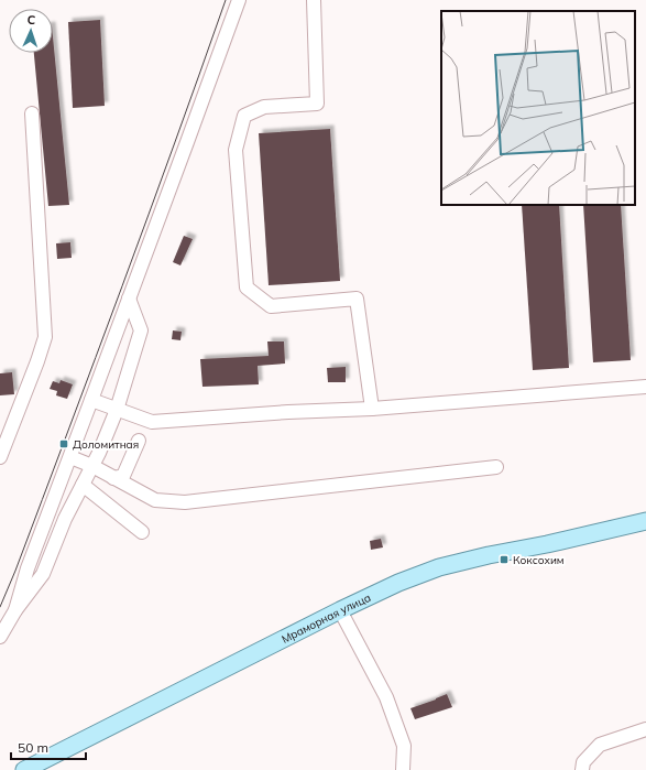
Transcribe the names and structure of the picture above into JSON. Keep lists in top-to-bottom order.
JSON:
{
  "streets": {
    "main road": ["Мраморная улица"]
  },
  "places": {
    "transit": ["Доломитная", "Коксохим"]
  },
  "scale_bar": "50 m",
  "north": "top"
}
